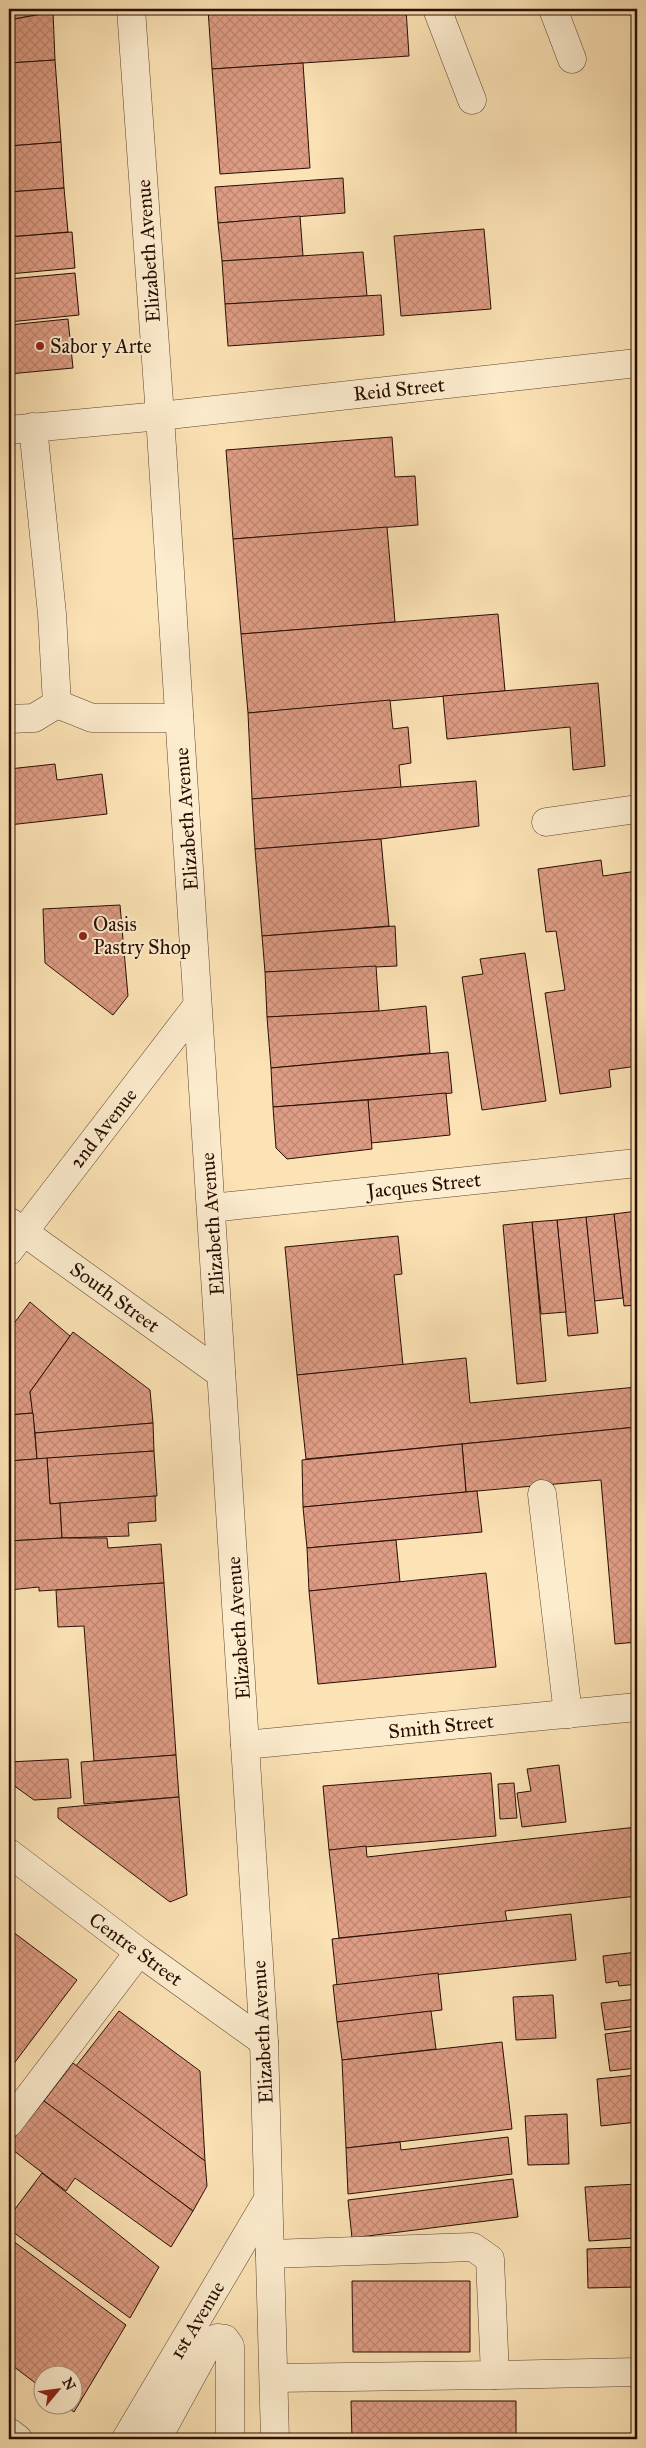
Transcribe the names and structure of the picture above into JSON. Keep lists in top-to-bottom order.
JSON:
{
  "streets": {
    "street": [
      "Elizabeth Avenue",
      "Reid Street",
      "2nd Avenue",
      "Jacques Street",
      "South Street",
      "Smith Street",
      "Centre Street",
      "1st Avenue"
    ]
  },
  "crossings": [
    ["Elizabeth Avenue", "Reid Street"],
    ["Elizabeth Avenue", "2nd Avenue"],
    ["Elizabeth Avenue", "Jacques Street"],
    ["Elizabeth Avenue", "South Street"],
    ["Elizabeth Avenue", "Smith Street"],
    ["Elizabeth Avenue", "Centre Street"],
    ["Elizabeth Avenue", "1st Avenue"],
    ["2nd Avenue", "South Street"]
  ],
  "places": ["Sabor y Arte", "Oasis Pastry Shop"],
  "north": "top right"
}
